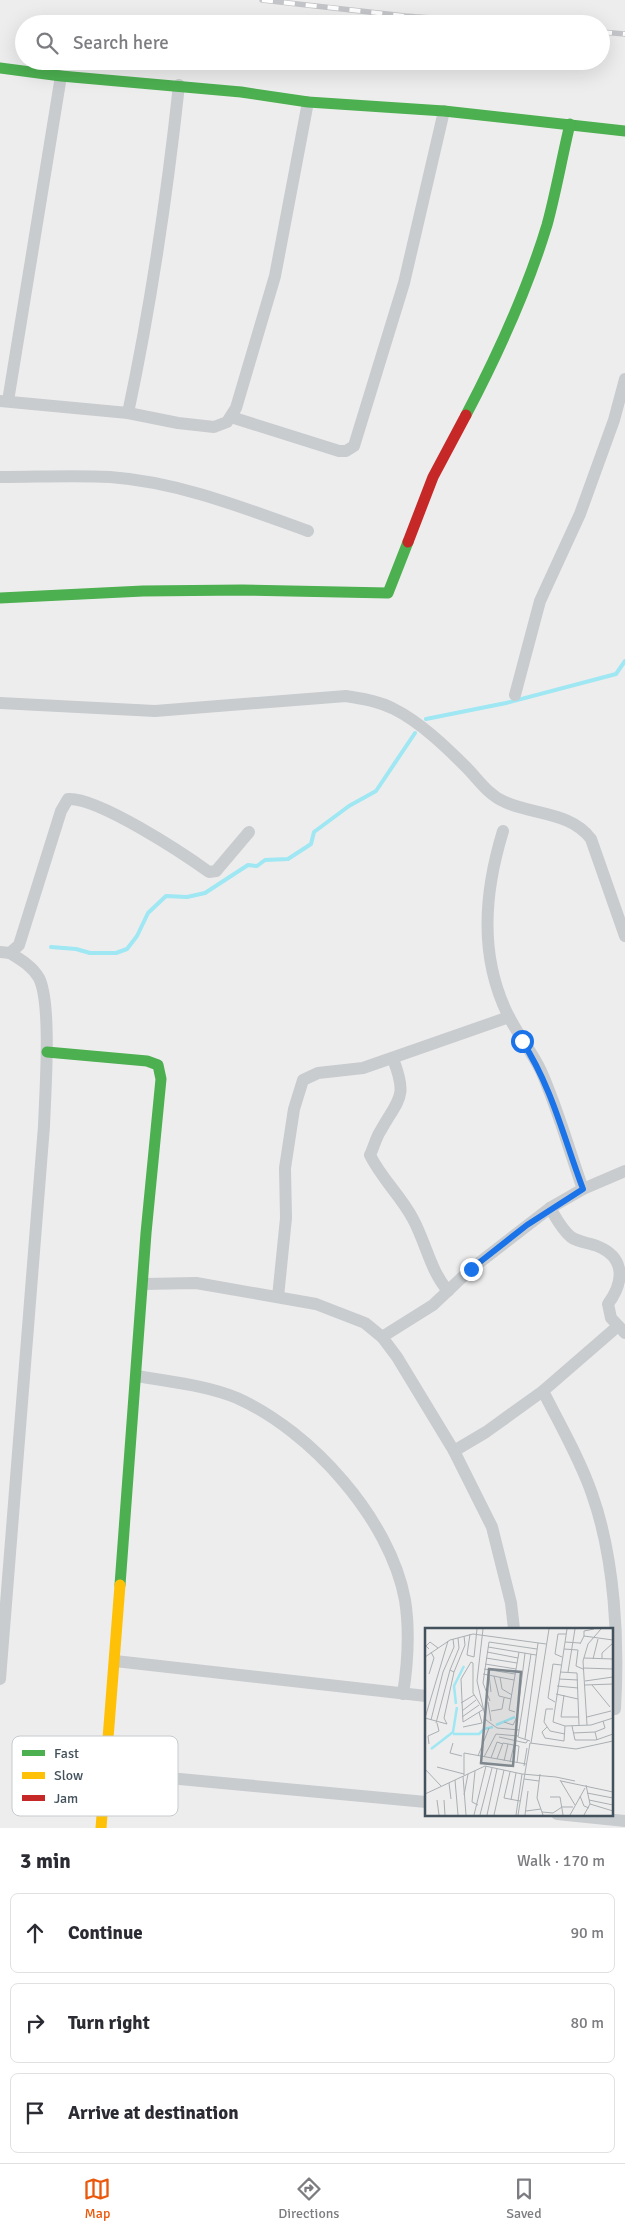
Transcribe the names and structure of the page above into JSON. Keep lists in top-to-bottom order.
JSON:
{
  "legend": ["Fast", "Slow", "Jam"],
  "page": {
    "search": "Search here",
    "heading": ["3 min", "Walk · 170 m"],
    "list": [
      ["Continue", "90 m"],
      ["Turn right", "80 m"],
      "Arrive at destination"
    ],
    "nav": ["Map", "Directions", "Saved"]
  }
}
